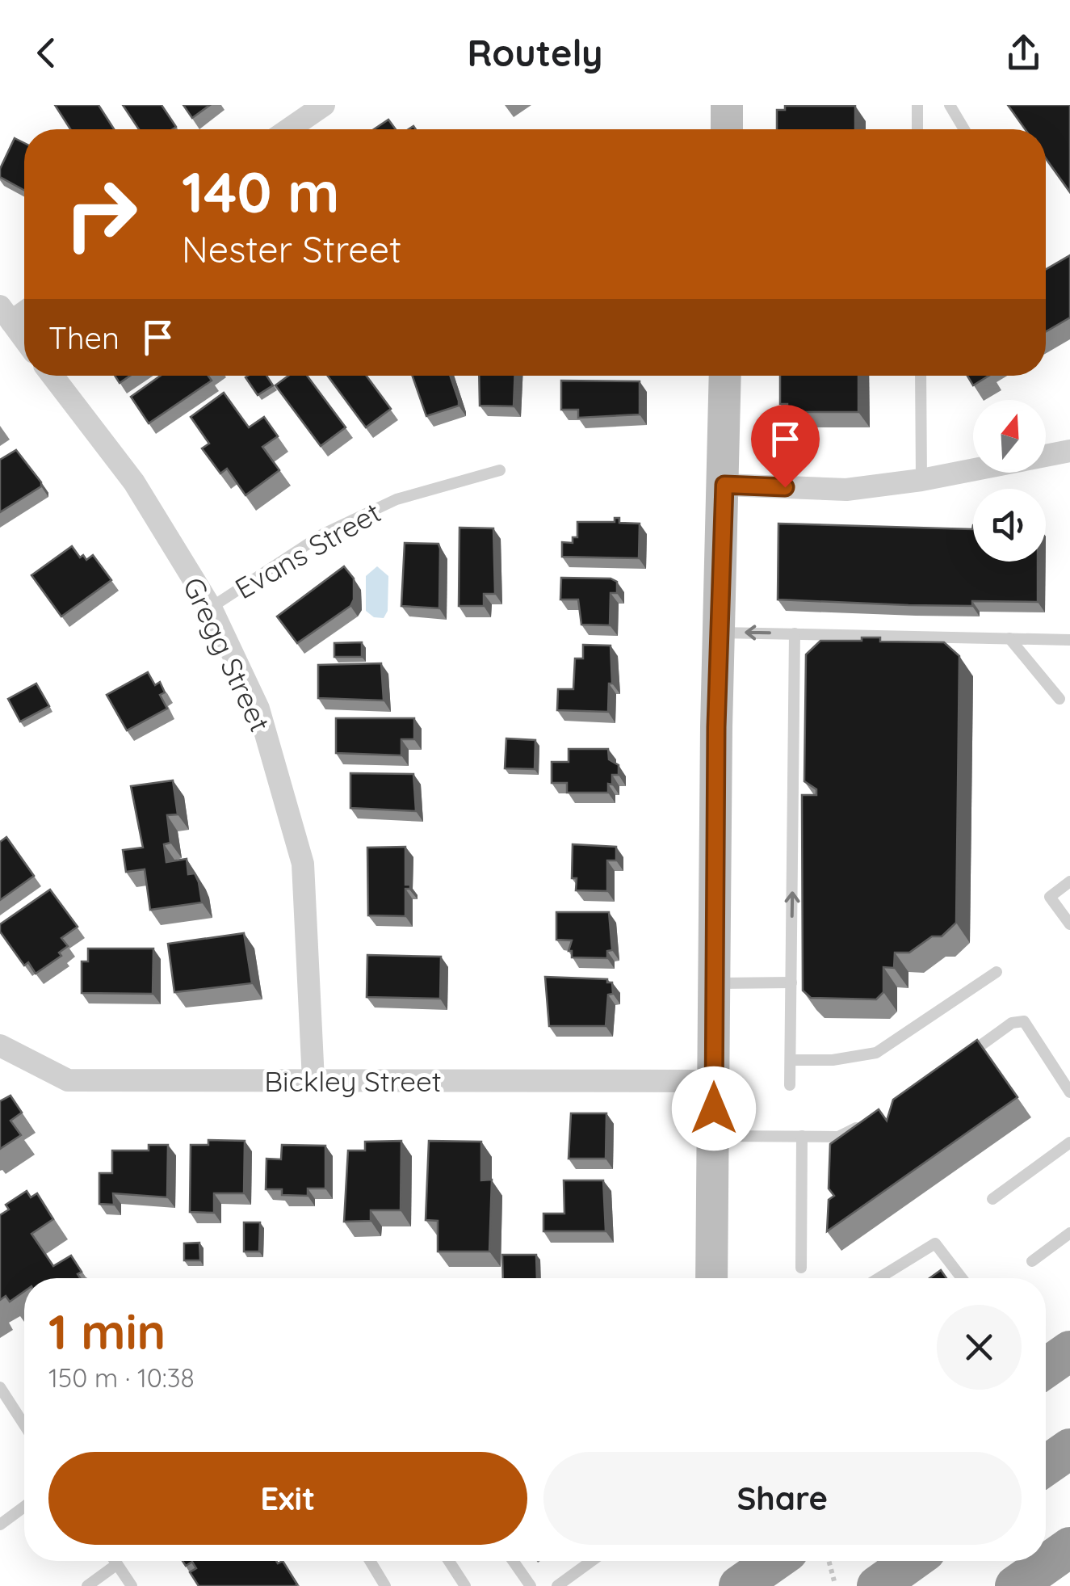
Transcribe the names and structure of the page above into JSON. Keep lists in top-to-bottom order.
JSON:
{
  "streets": {
    "street": ["Gregg Street", "Bickley Street"],
    "lane": ["Evans Street"]
  },
  "crossings": [
    ["Evans Street", "Gregg Street"],
    ["Gregg Street", "Bickley Street"]
  ],
  "north": "top",
  "page": {
    "header": "Routely",
    "turn": ["140 m", "Nester Street"],
    "then": "Then",
    "heading": ["1 min", "150 m · 10:38"],
    "buttons": ["Exit", "Share"]
  }
}
